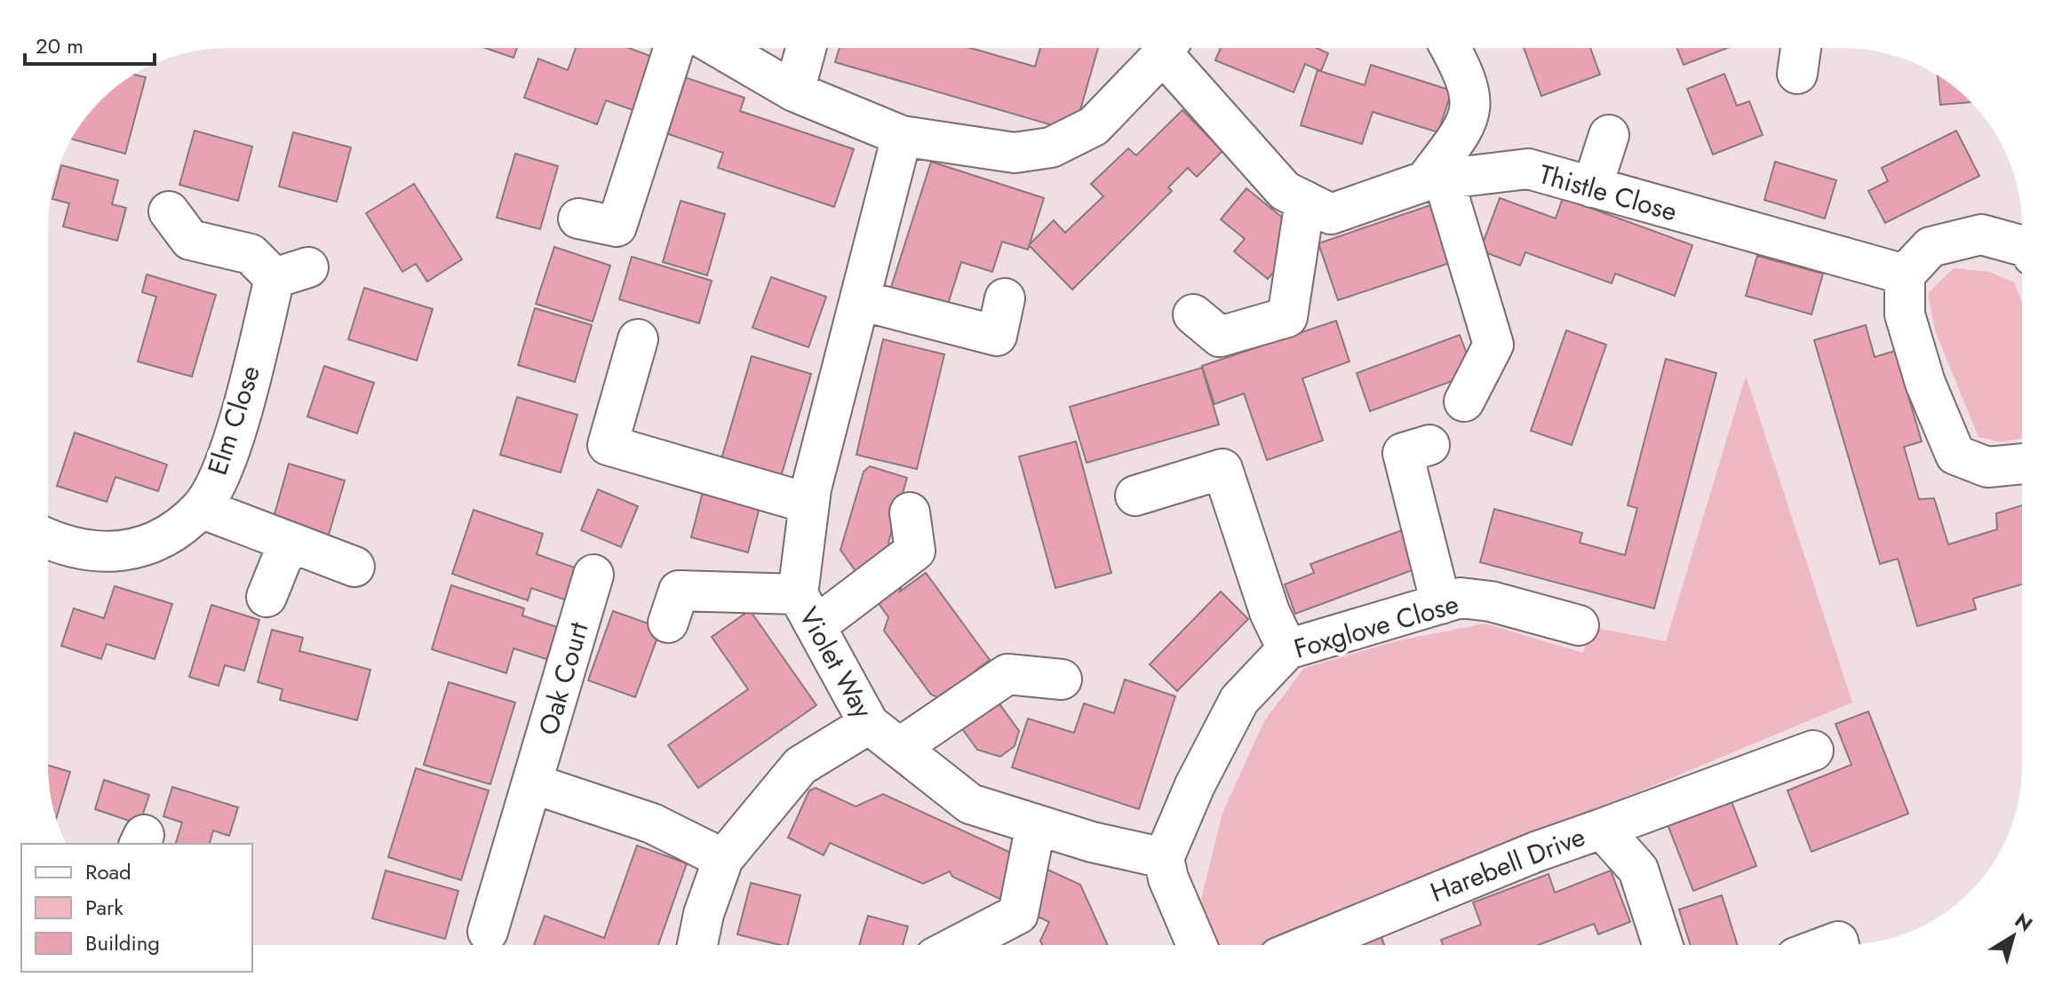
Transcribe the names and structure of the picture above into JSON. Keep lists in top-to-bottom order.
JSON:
{
  "streets": {
    "street": [
      "Thistle Close",
      "Elm Close",
      "Foxglove Close",
      "Violet Way",
      "Oak Court",
      "Harebell Drive"
    ]
  },
  "crossings": [
    ["Foxglove Close", "Violet Way"]
  ],
  "legend": ["Road", "Park", "Building"],
  "scale_bar": "20 m",
  "north": "top right"
}
